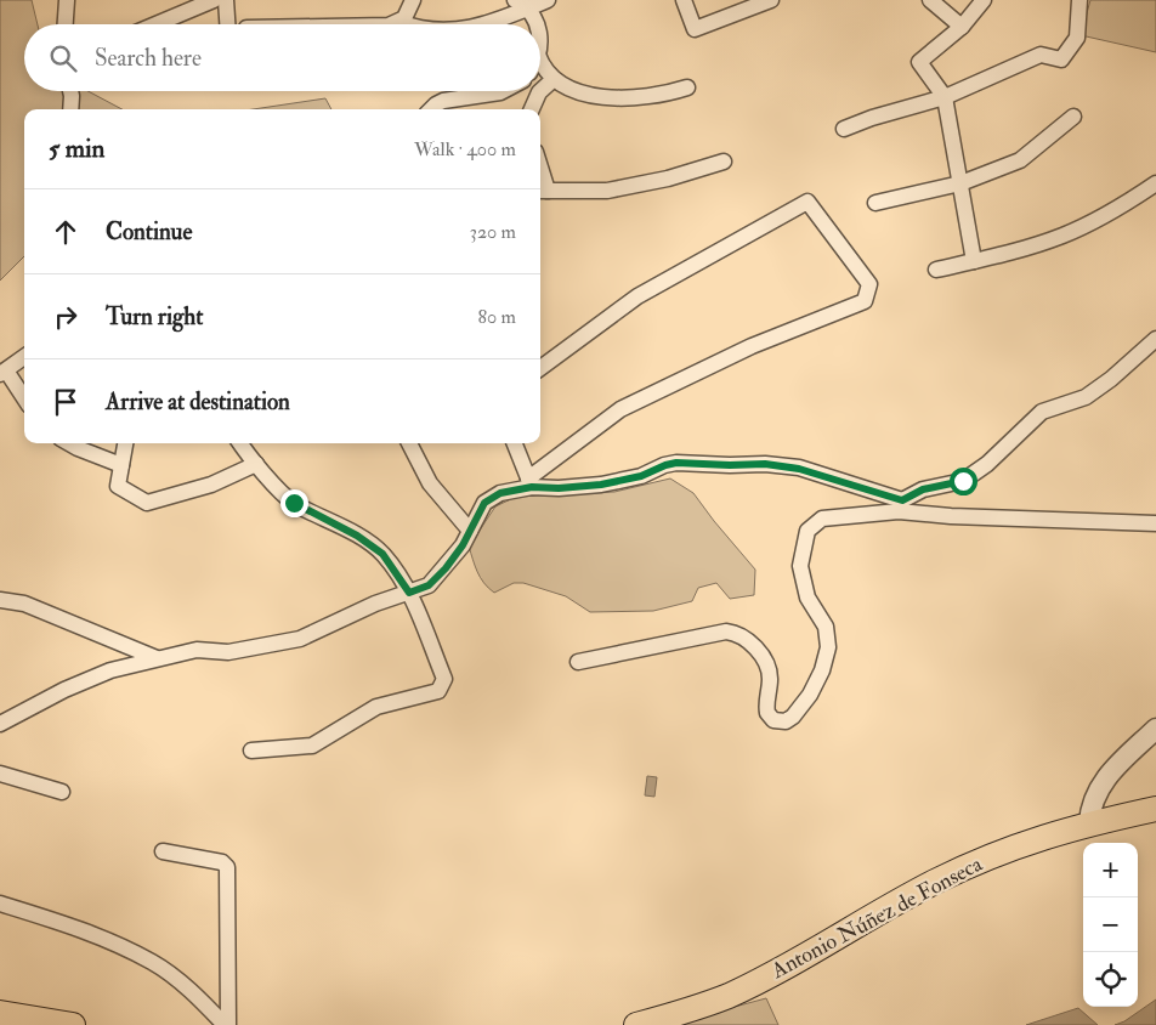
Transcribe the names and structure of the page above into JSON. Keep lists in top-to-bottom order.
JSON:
{
  "streets": {
    "main road": ["Antonio Núñez de Fonseca"]
  },
  "page": {
    "search": "Search here",
    "heading": ["5 min", "Walk · 400 m"],
    "list": [
      ["Continue", "320 m"],
      ["Turn right", "80 m"],
      "Arrive at destination"
    ],
    "map_buttons": ["+", "−"]
  }
}
